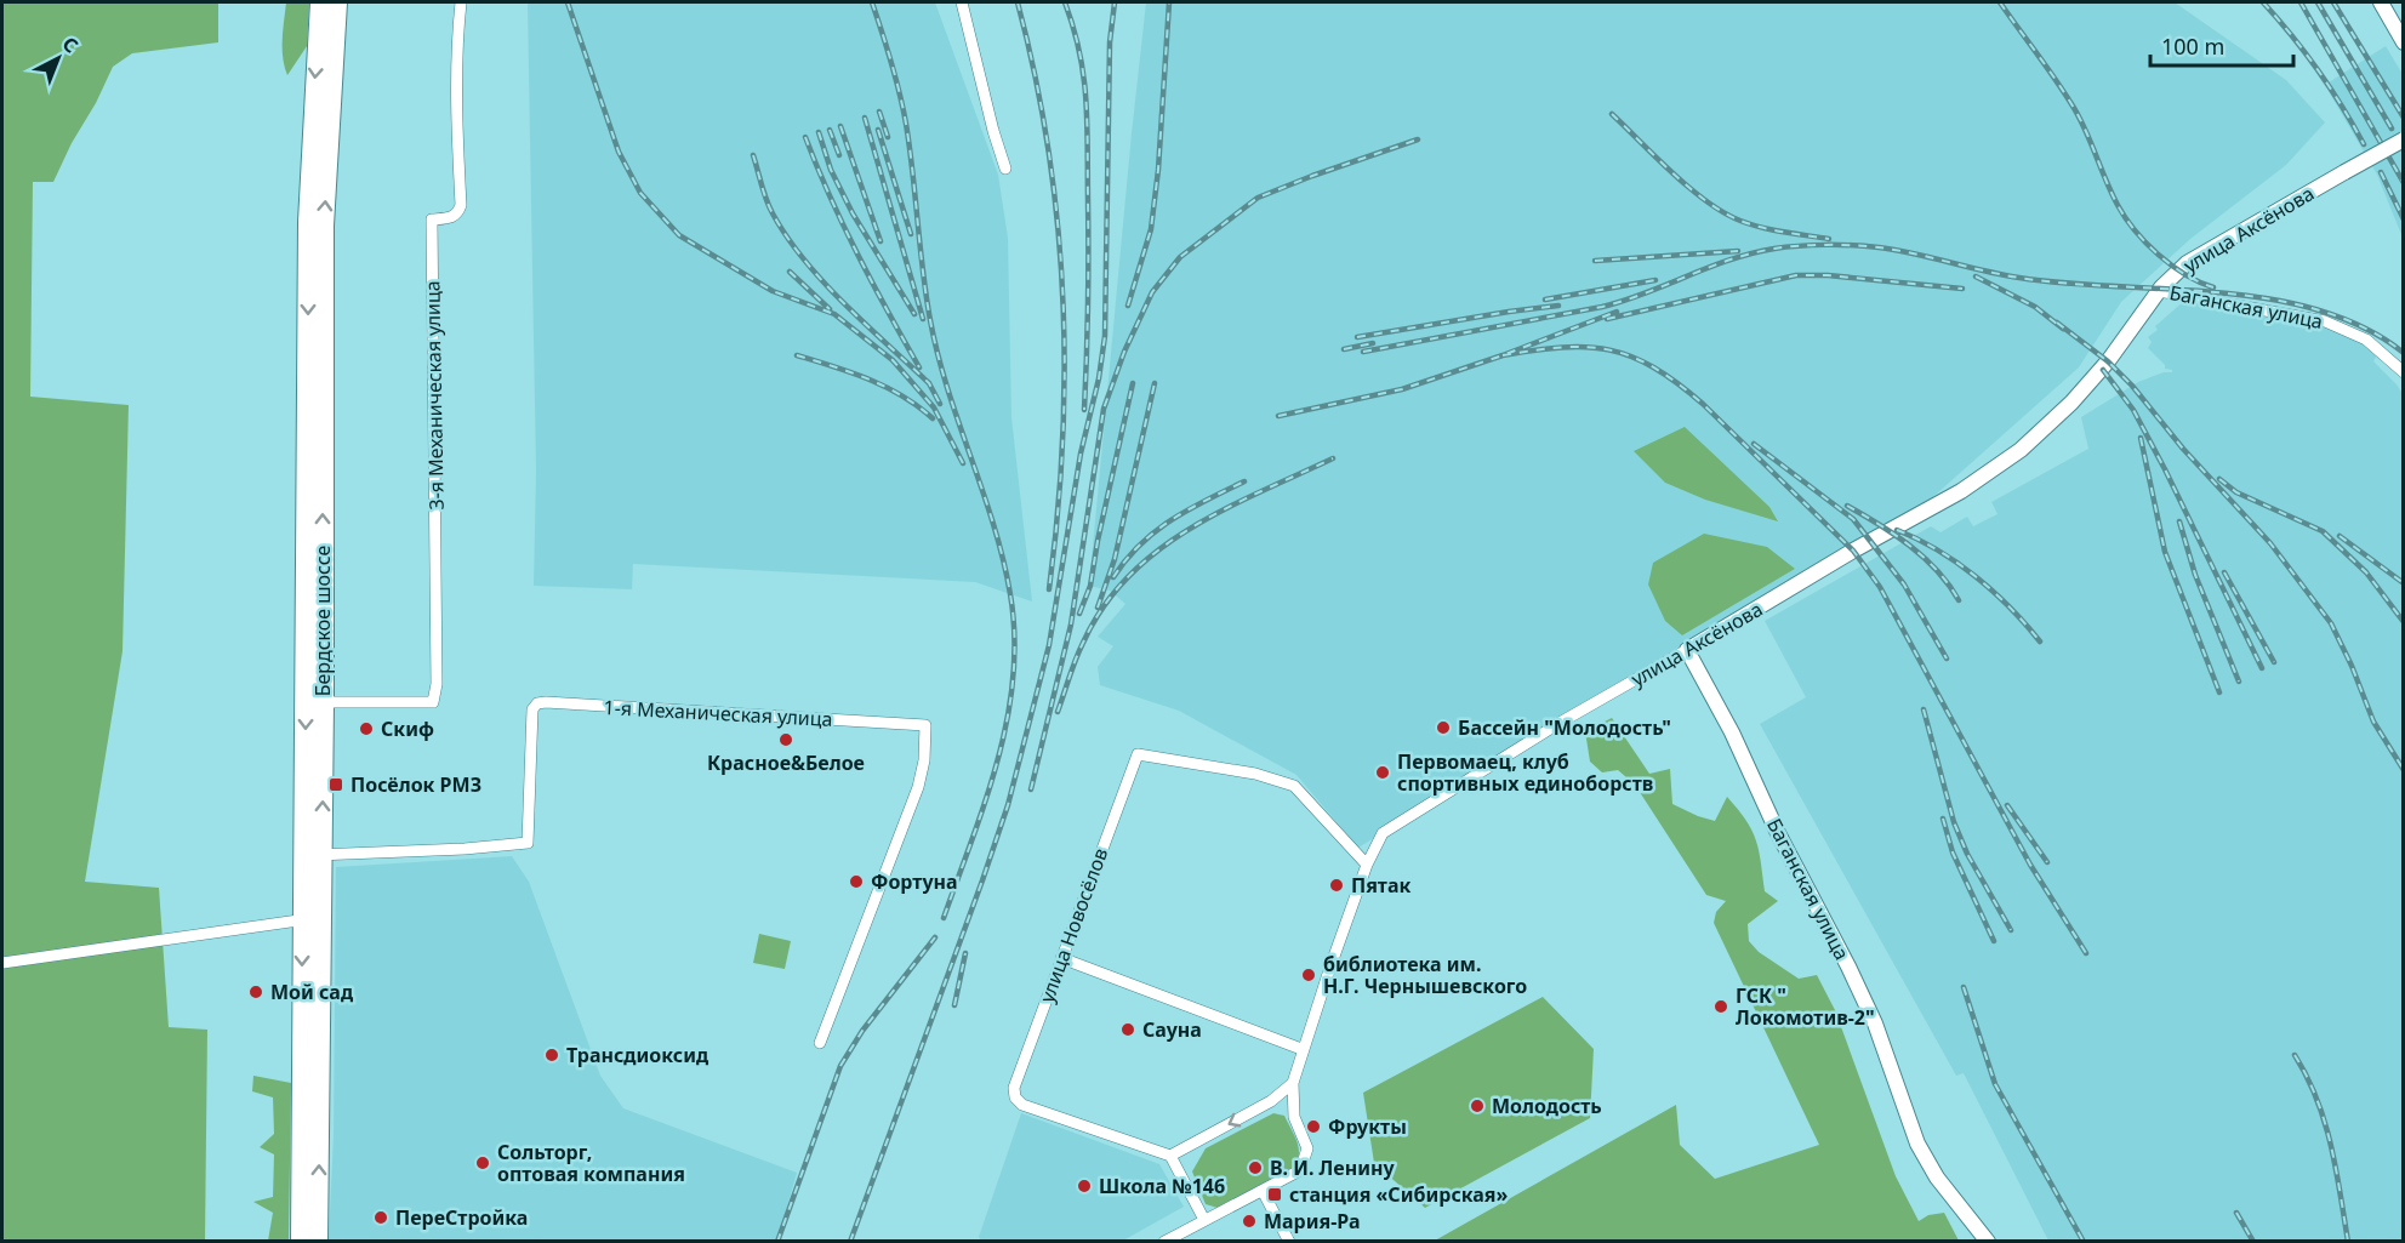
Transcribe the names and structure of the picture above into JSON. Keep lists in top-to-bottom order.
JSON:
{
  "streets": {
    "highway": ["Бердское шоссе"],
    "street": [
      "улица Аксёнова",
      "Баганская улица",
      "3-я Механическая улица",
      "1-я Механическая улица",
      "улица Новосёлов"
    ]
  },
  "crossings": [
    ["улица Аксёнова", "Баганская улица"],
    ["улица Аксёнова", "улица Новосёлов"],
    ["3-я Механическая улица", "Бердское шоссе"],
    ["Бердское шоссе", "1-я Механическая улица"]
  ],
  "places": {
    "other": [
      "Бассейн \"Молодость\"",
      "Скиф",
      "Красное&Белое",
      "Первомаец, клуб спортивных единоборств",
      "Фортуна",
      "Пятак",
      "библиотека им. Н.Г. Чернышевского",
      "Мой сад",
      "ГСК \" Локомотив-2\"",
      "Сауна",
      "Трансдиоксид",
      "Молодость",
      "Фрукты",
      "Сольторг, оптовая компания",
      "В. И. Ленину",
      "Школа №146",
      "ПереСтройка",
      "Мария-Ра"
    ],
    "transit": ["Посёлок РМЗ", "станция «Сибирская»"]
  },
  "scale_bar": "100 m",
  "north": "top right"
}
